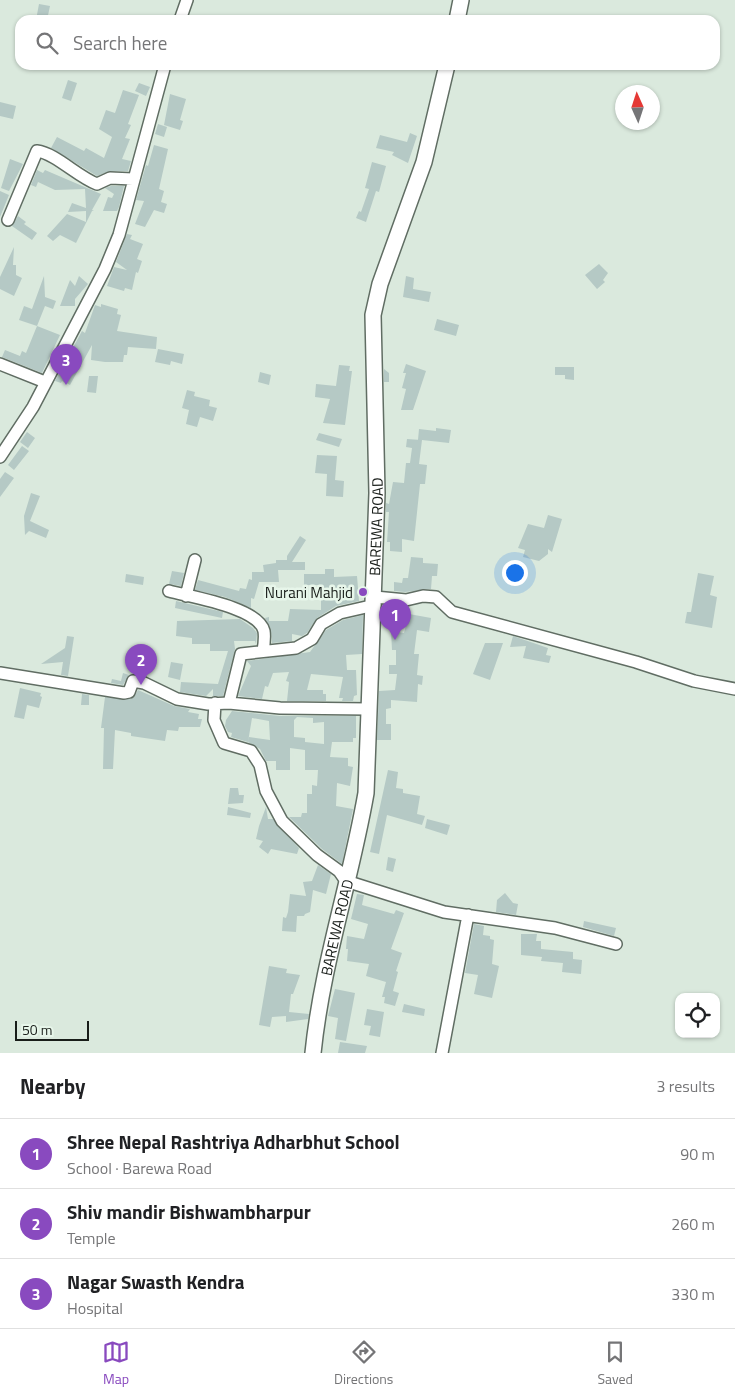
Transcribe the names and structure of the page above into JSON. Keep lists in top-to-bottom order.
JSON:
{
  "streets": {
    "main road": ["BAREWA ROAD"]
  },
  "places": ["Nurani Mahjid"],
  "scale_bar": "50 m",
  "north": "top",
  "page": {
    "search": "Search here",
    "pins": ["3", "1", "2"],
    "scale": "50 m",
    "heading": ["Nearby", "3 results"],
    "list": [
      {
        "mark": "1",
        "name": "Shree Nepal Rashtriya Adharbhut School",
        "note": "School · Barewa Road",
        "value": "90 m"
      },
      {
        "mark": "2",
        "name": "Shiv mandir Bishwambharpur",
        "note": "Temple",
        "value": "260 m"
      },
      {
        "mark": "3",
        "name": "Nagar Swasth Kendra",
        "note": "Hospital",
        "value": "330 m"
      }
    ],
    "nav": ["Map", "Directions", "Saved"]
  }
}
